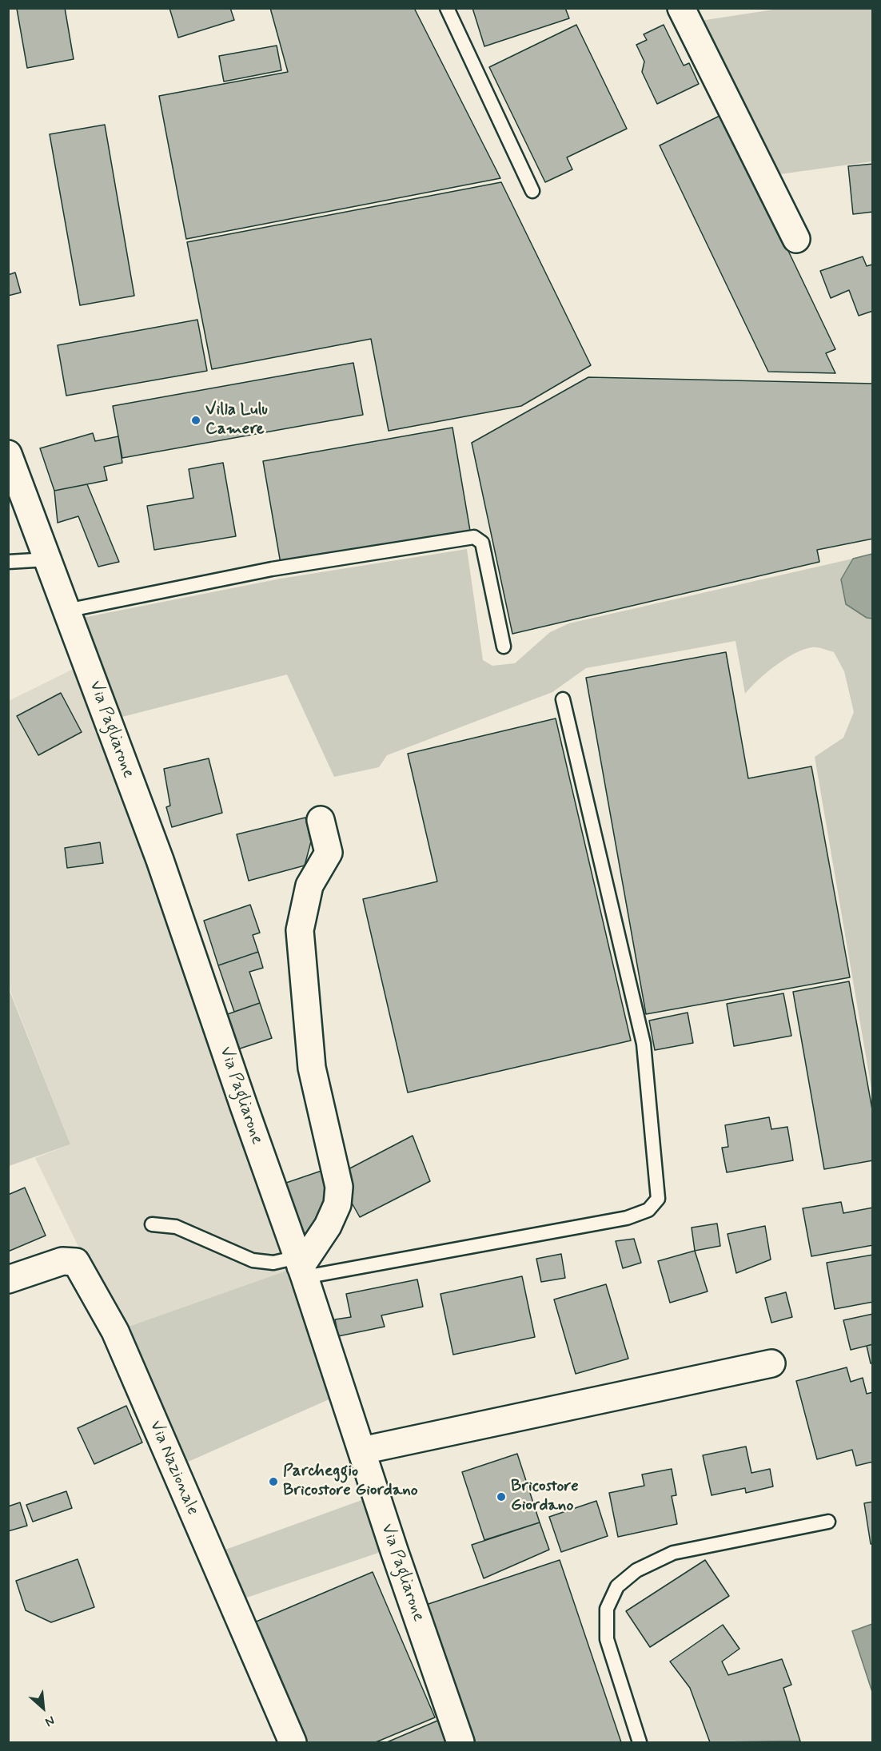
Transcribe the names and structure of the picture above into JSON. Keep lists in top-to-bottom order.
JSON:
{
  "streets": {
    "street": ["Via Pagliarone", "Via Nazionale"]
  },
  "places": ["Villa Lulu Camere", "Parcheggio Bricostore Giordano", "Bricostore Giordano"],
  "north": "bottom right"
}
